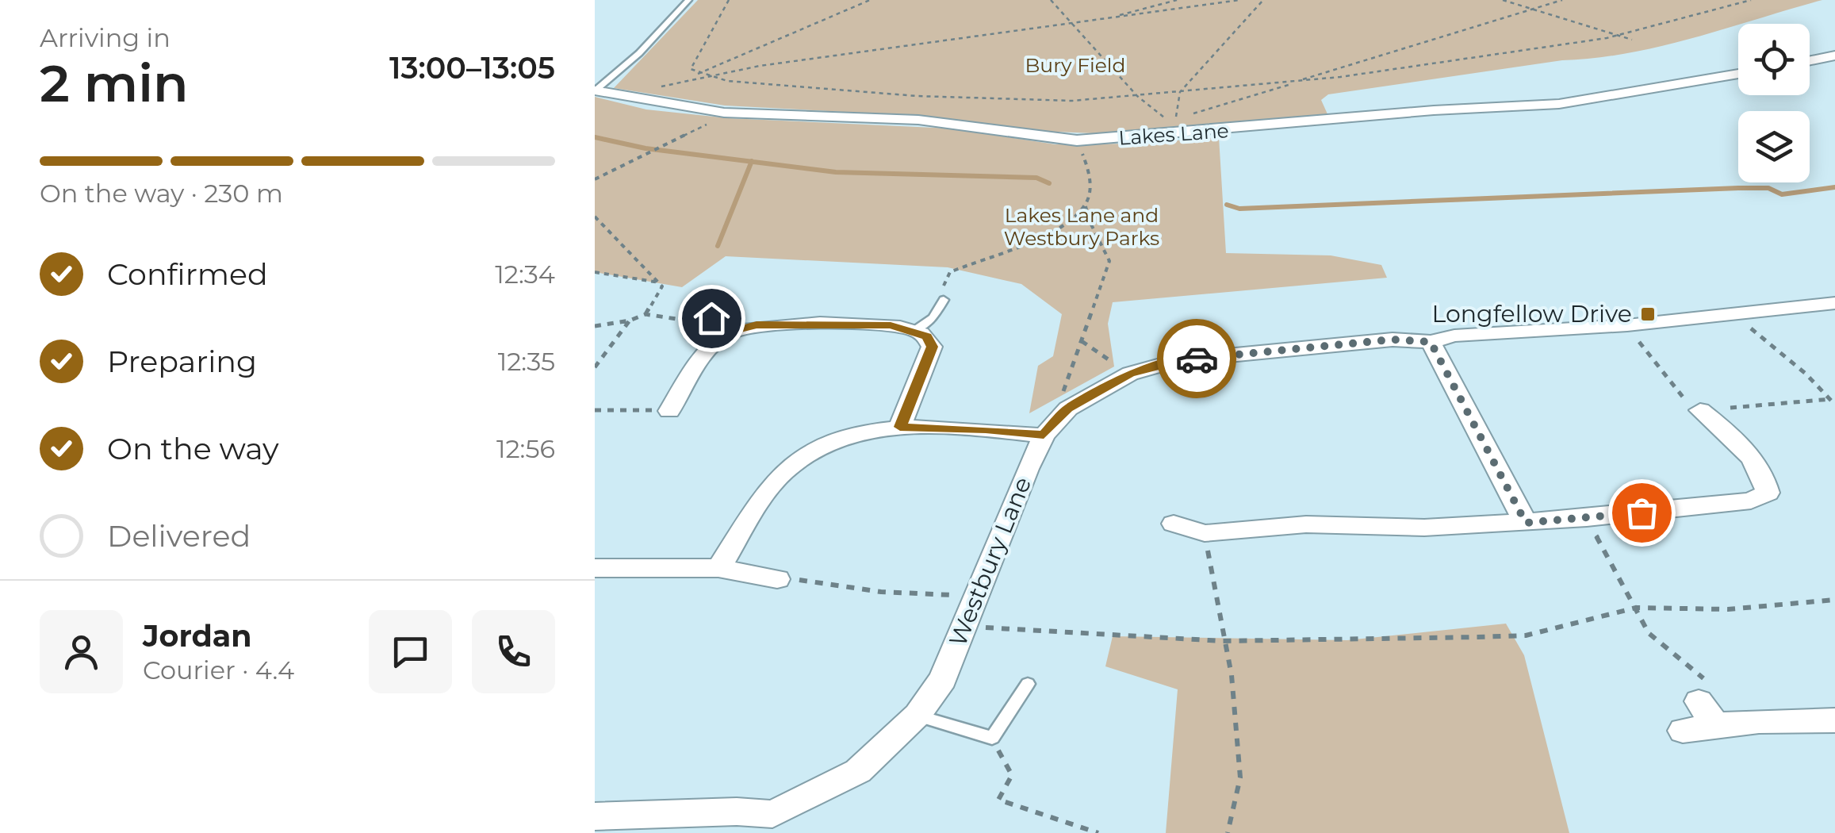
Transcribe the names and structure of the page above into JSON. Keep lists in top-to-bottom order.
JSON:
{
  "streets": {
    "street": ["Lakes Lane", "Westbury Lane"]
  },
  "parks": ["Bury Field", "Lakes Lane and Westbury Parks"],
  "places": {
    "transit": ["Longfellow Drive"]
  },
  "page": {
    "heading": ["2 min", "Arriving in", "13:00–13:05"],
    "panel": ["Jordan", "Courier · 4.4"],
    "bar": "On the way · 230 m",
    "list": [
      ["Confirmed", "12:34"],
      ["Preparing", "12:35"],
      ["On the way", "12:56"],
      "Delivered"
    ]
  }
}
